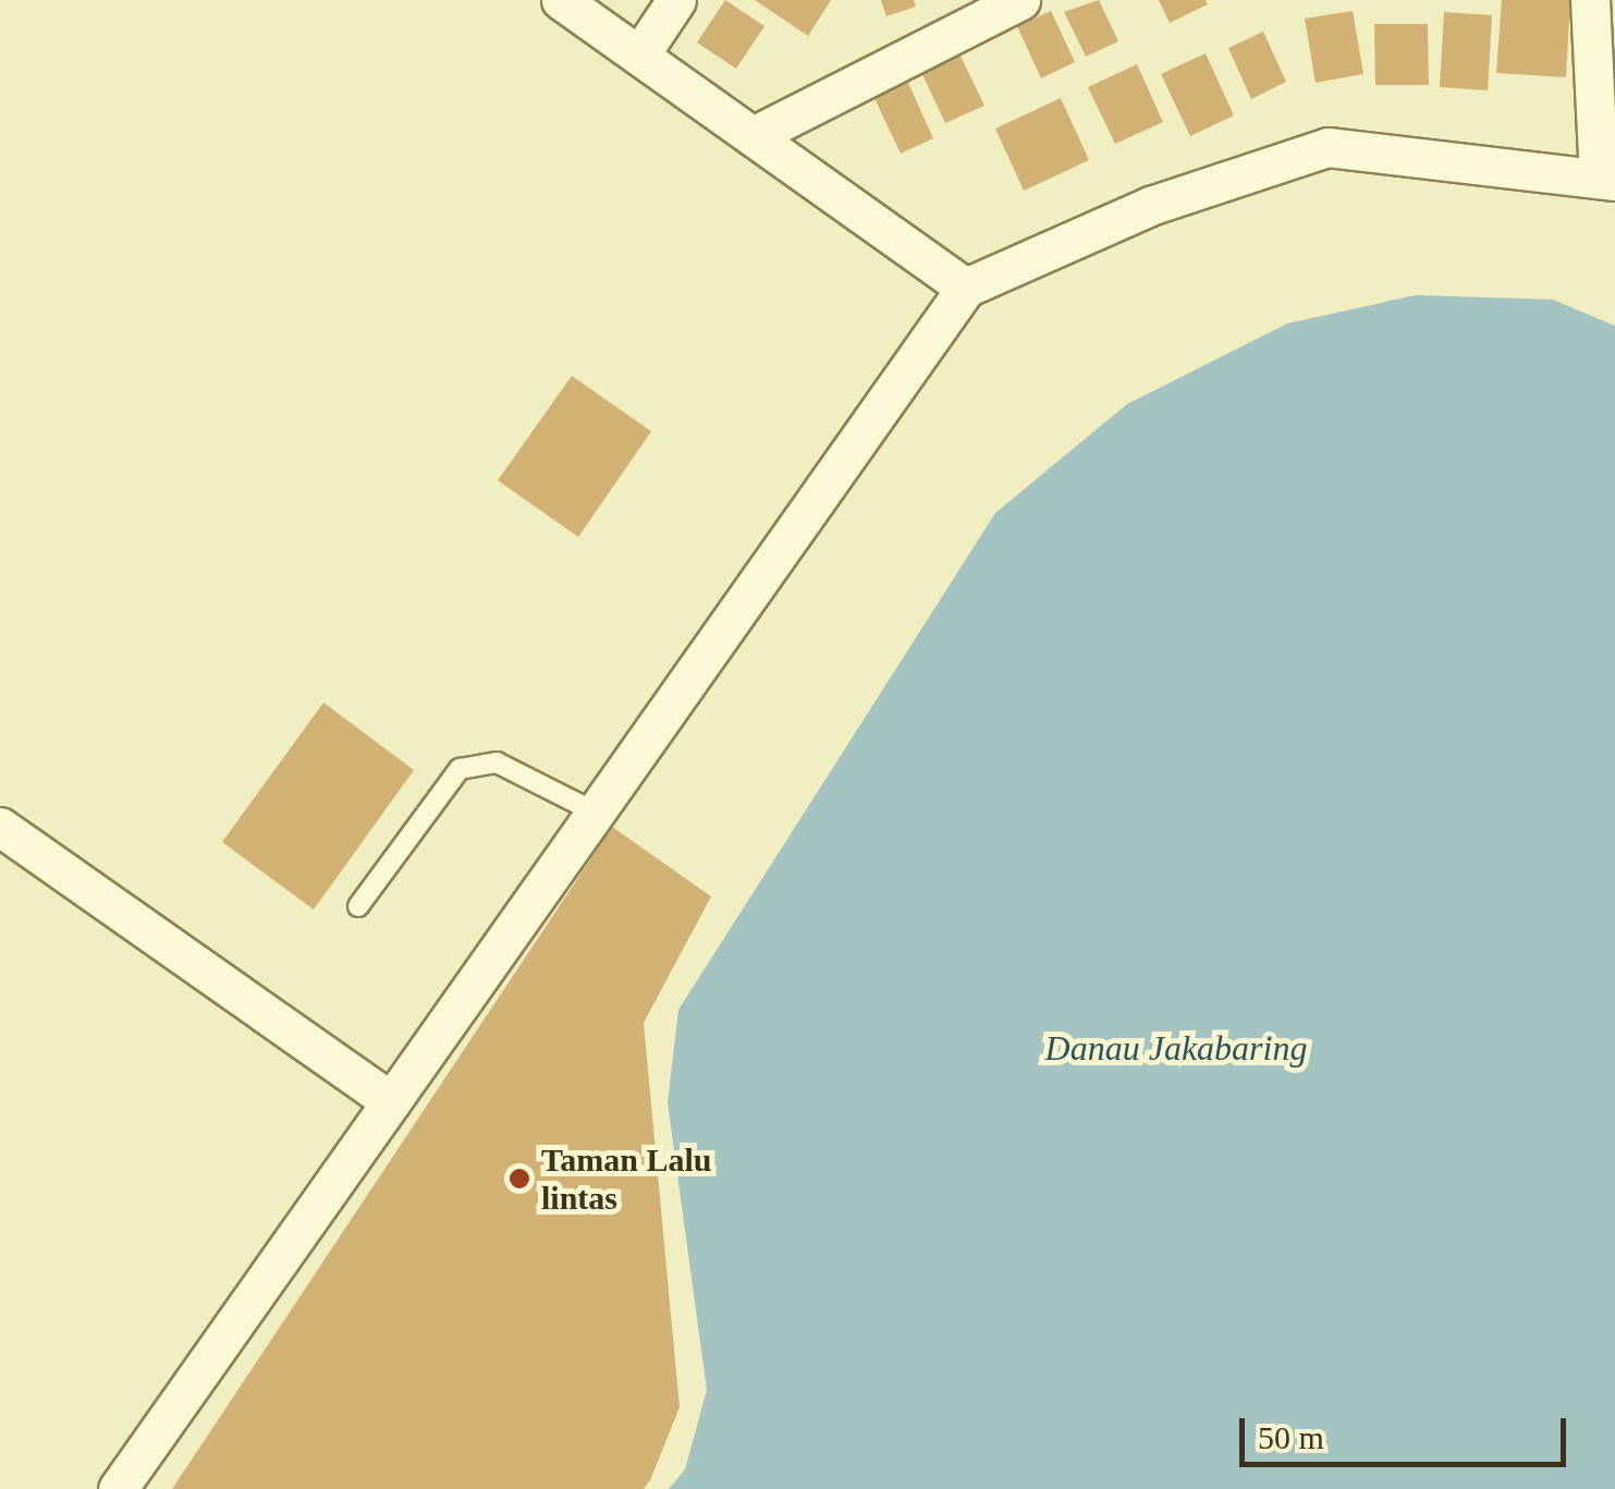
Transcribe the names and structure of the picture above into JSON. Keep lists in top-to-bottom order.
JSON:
{
  "water": ["Danau Jakabaring"],
  "places": ["Taman Lalu lintas"],
  "scale_bar": "50 m"
}
